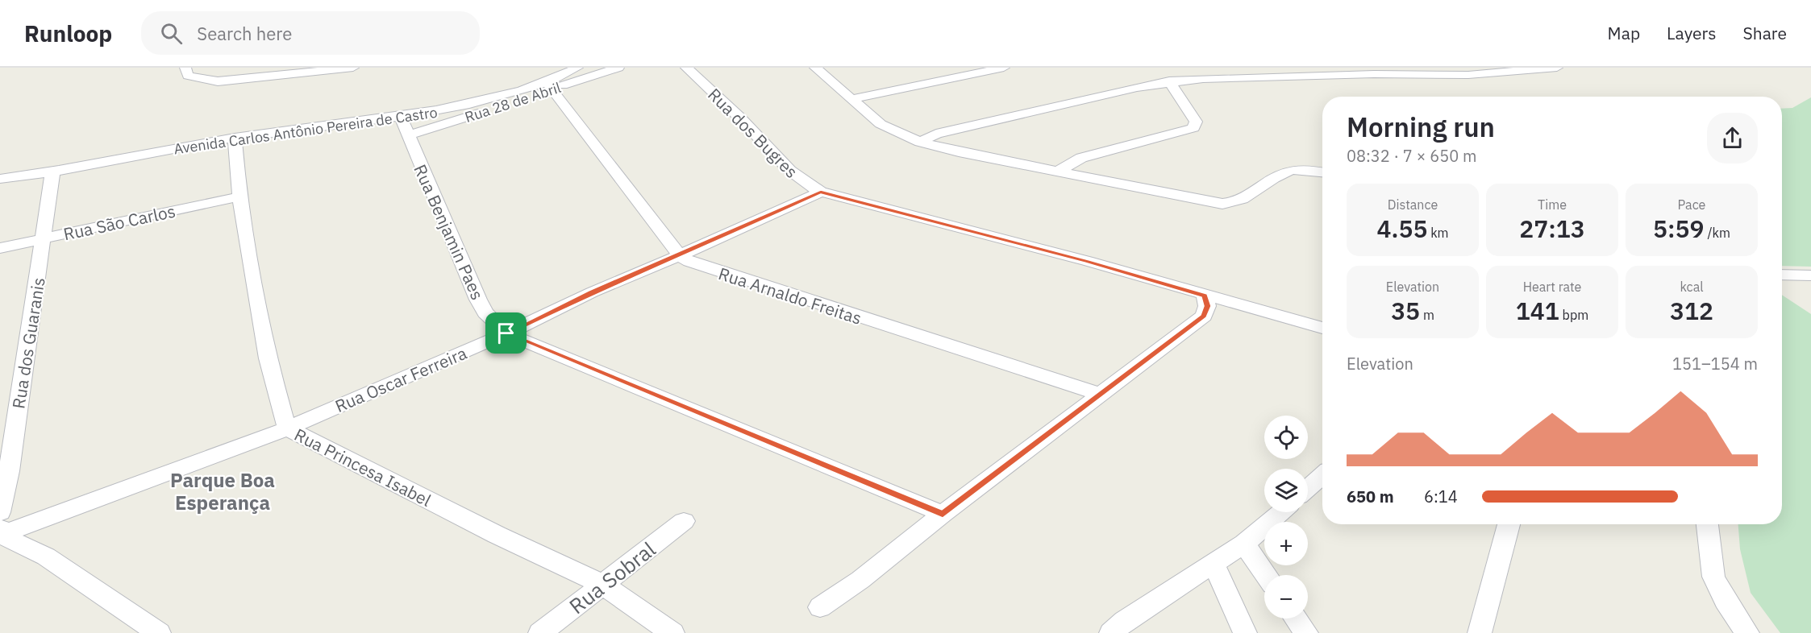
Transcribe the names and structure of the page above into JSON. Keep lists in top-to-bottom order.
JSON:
{
  "streets": {
    "street": [
      "Rua 28 de Abril",
      "Avenida Carlos Antônio Pereira de Castro",
      "Rua dos Bugres",
      "Rua São Carlos",
      "Rua Benjamin Paes",
      "Rua Arnaldo Freitas",
      "Rua dos Guaranis",
      "Rua Oscar Ferreira",
      "Rua Princesa Isabel",
      "Rua Sobral"
    ]
  },
  "crossings": [
    ["Rua 28 de Abril", "Avenida Carlos Antônio Pereira de Castro"],
    ["Rua 28 de Abril", "Rua Benjamin Paes"],
    ["Rua 28 de Abril", "Rua Arnaldo Freitas"],
    ["Avenida Carlos Antônio Pereira de Castro", "Rua Benjamin Paes"],
    ["Avenida Carlos Antônio Pereira de Castro", "Rua Arnaldo Freitas"],
    ["Avenida Carlos Antônio Pereira de Castro", "Rua dos Guaranis"],
    ["Avenida Carlos Antônio Pereira de Castro", "Rua Princesa Isabel"],
    ["Rua dos Bugres", "Rua Oscar Ferreira"],
    ["Rua São Carlos", "Rua dos Guaranis"],
    ["Rua São Carlos", "Rua Princesa Isabel"],
    ["Rua Benjamin Paes", "Rua Oscar Ferreira"],
    ["Rua Arnaldo Freitas", "Rua Oscar Ferreira"],
    ["Rua dos Guaranis", "Rua Oscar Ferreira"],
    ["Rua Oscar Ferreira", "Rua Princesa Isabel"],
    ["Rua Princesa Isabel", "Rua Sobral"]
  ],
  "districts": ["Parque Boa Esperança"],
  "page": {
    "header": "Runloop",
    "search": "Search here",
    "nav": ["Map", "Layers", "Share"],
    "heading": ["Morning run", "08:32 · 7 × 650 m"],
    "stats": [
      ["Distance", "4.55 km"],
      ["Time", "27:13"],
      ["Pace", "5:59 /km"],
      ["Elevation", "35 m"],
      ["Heart rate", "141 bpm"],
      ["kcal", "312"]
    ],
    "chart": ["Elevation", "151–154 m"],
    "map_buttons": ["+", "−"],
    "list": [
      {
        "name": "650 m",
        "note": "6:14"
      }
    ]
  }
}
